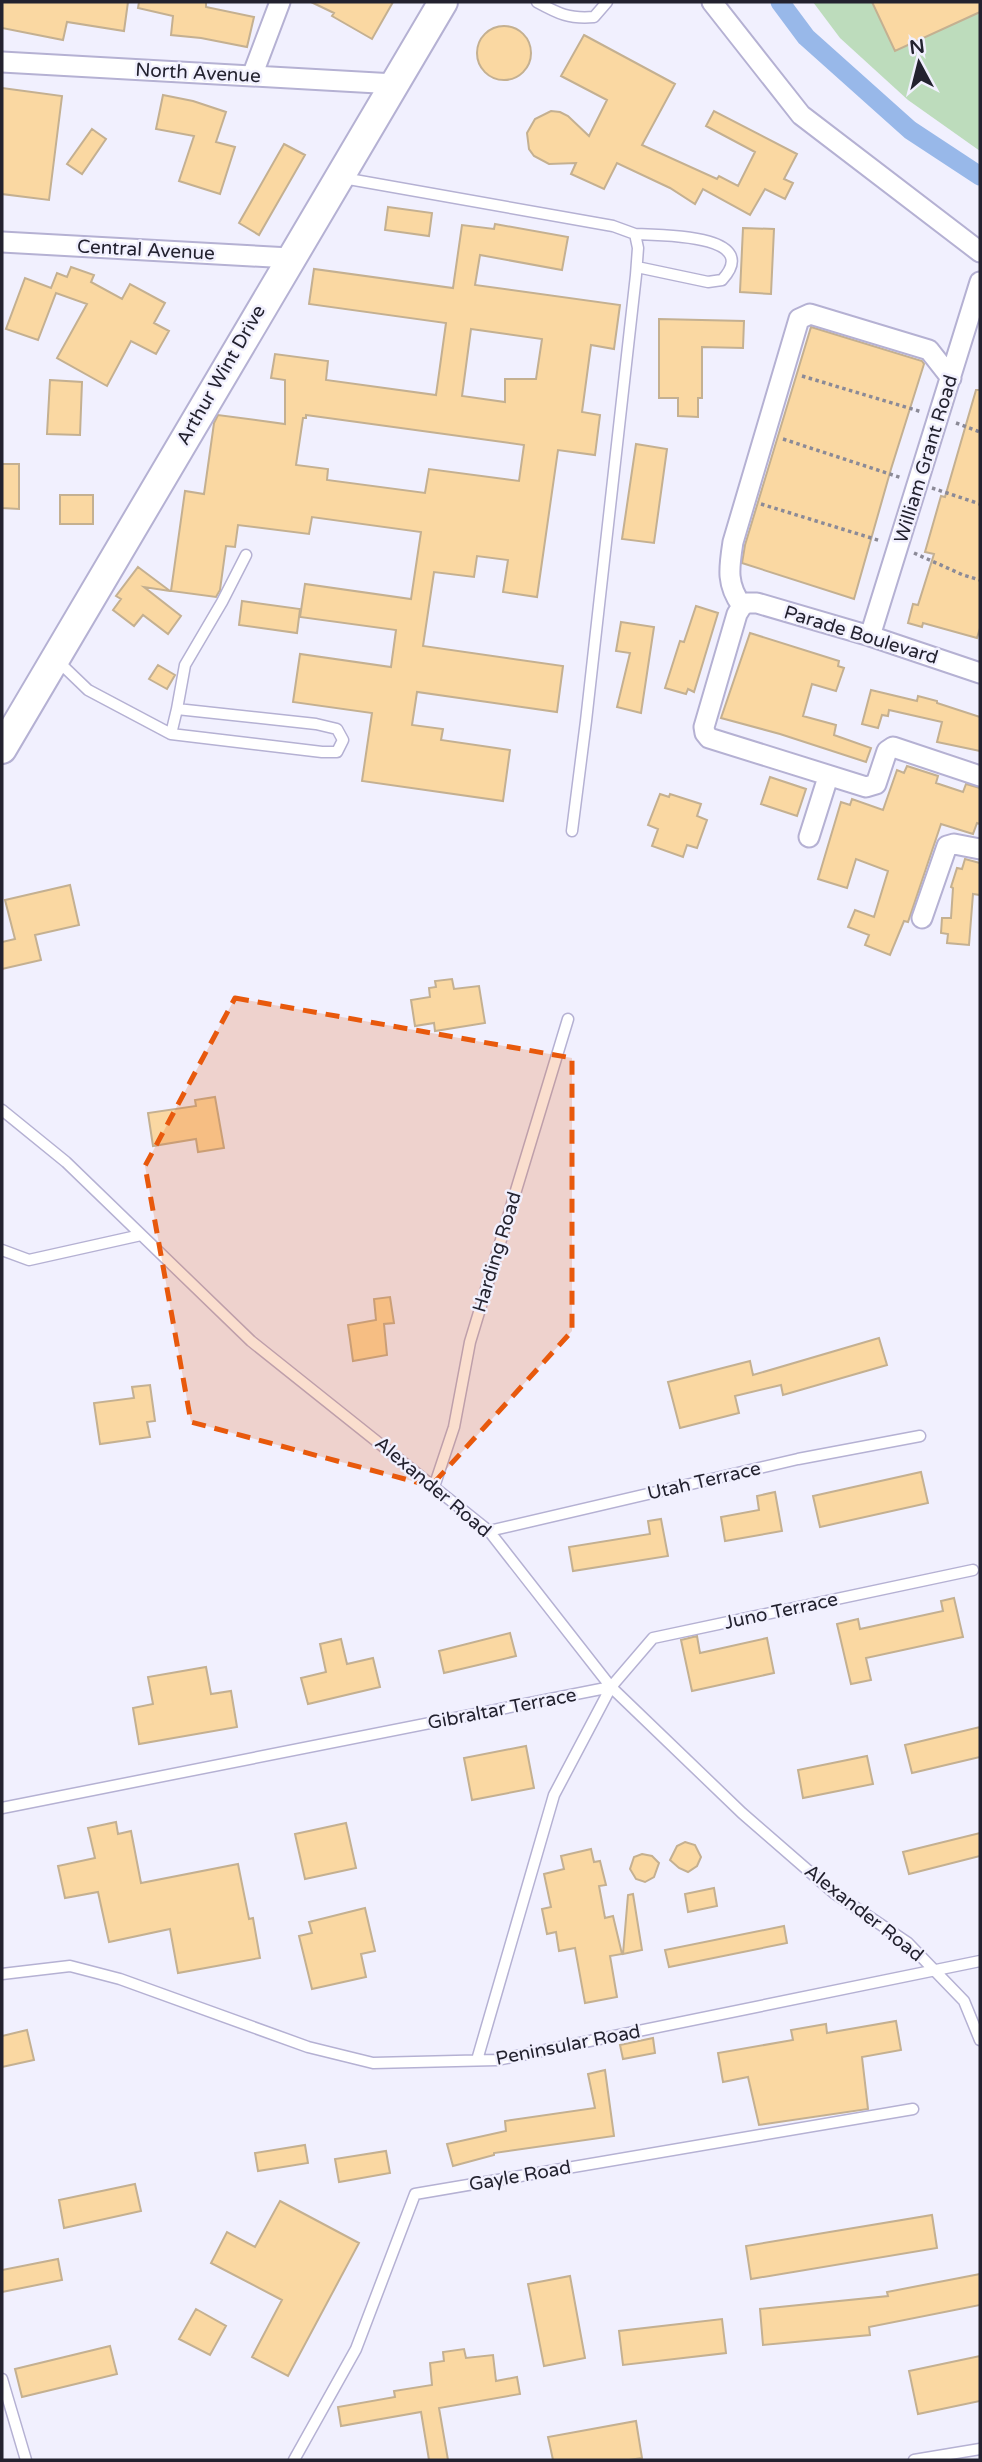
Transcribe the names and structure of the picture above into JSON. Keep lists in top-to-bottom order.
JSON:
{
  "streets": {
    "main road": ["Arthur Wint Drive"],
    "street": [
      "North Avenue",
      "Central Avenue",
      "William Grant Road",
      "Parade Boulevard"
    ],
    "lane": [
      "Harding Road",
      "Utah Terrace",
      "Alexander Road",
      "Juno Terrace",
      "Gibraltar Terrace",
      "Peninsular Road",
      "Gayle Road"
    ]
  },
  "crossings": [
    ["North Avenue", "Arthur Wint Drive"],
    ["Central Avenue", "Arthur Wint Drive"],
    ["William Grant Road", "Parade Boulevard"],
    ["Harding Road", "Alexander Road"],
    ["Utah Terrace", "Alexander Road"],
    ["Alexander Road", "Juno Terrace"],
    ["Alexander Road", "Gibraltar Terrace"],
    ["Alexander Road", "Peninsular Road"],
    ["Juno Terrace", "Gibraltar Terrace"],
    ["Gibraltar Terrace", "Peninsular Road"]
  ],
  "north": "top"
}
